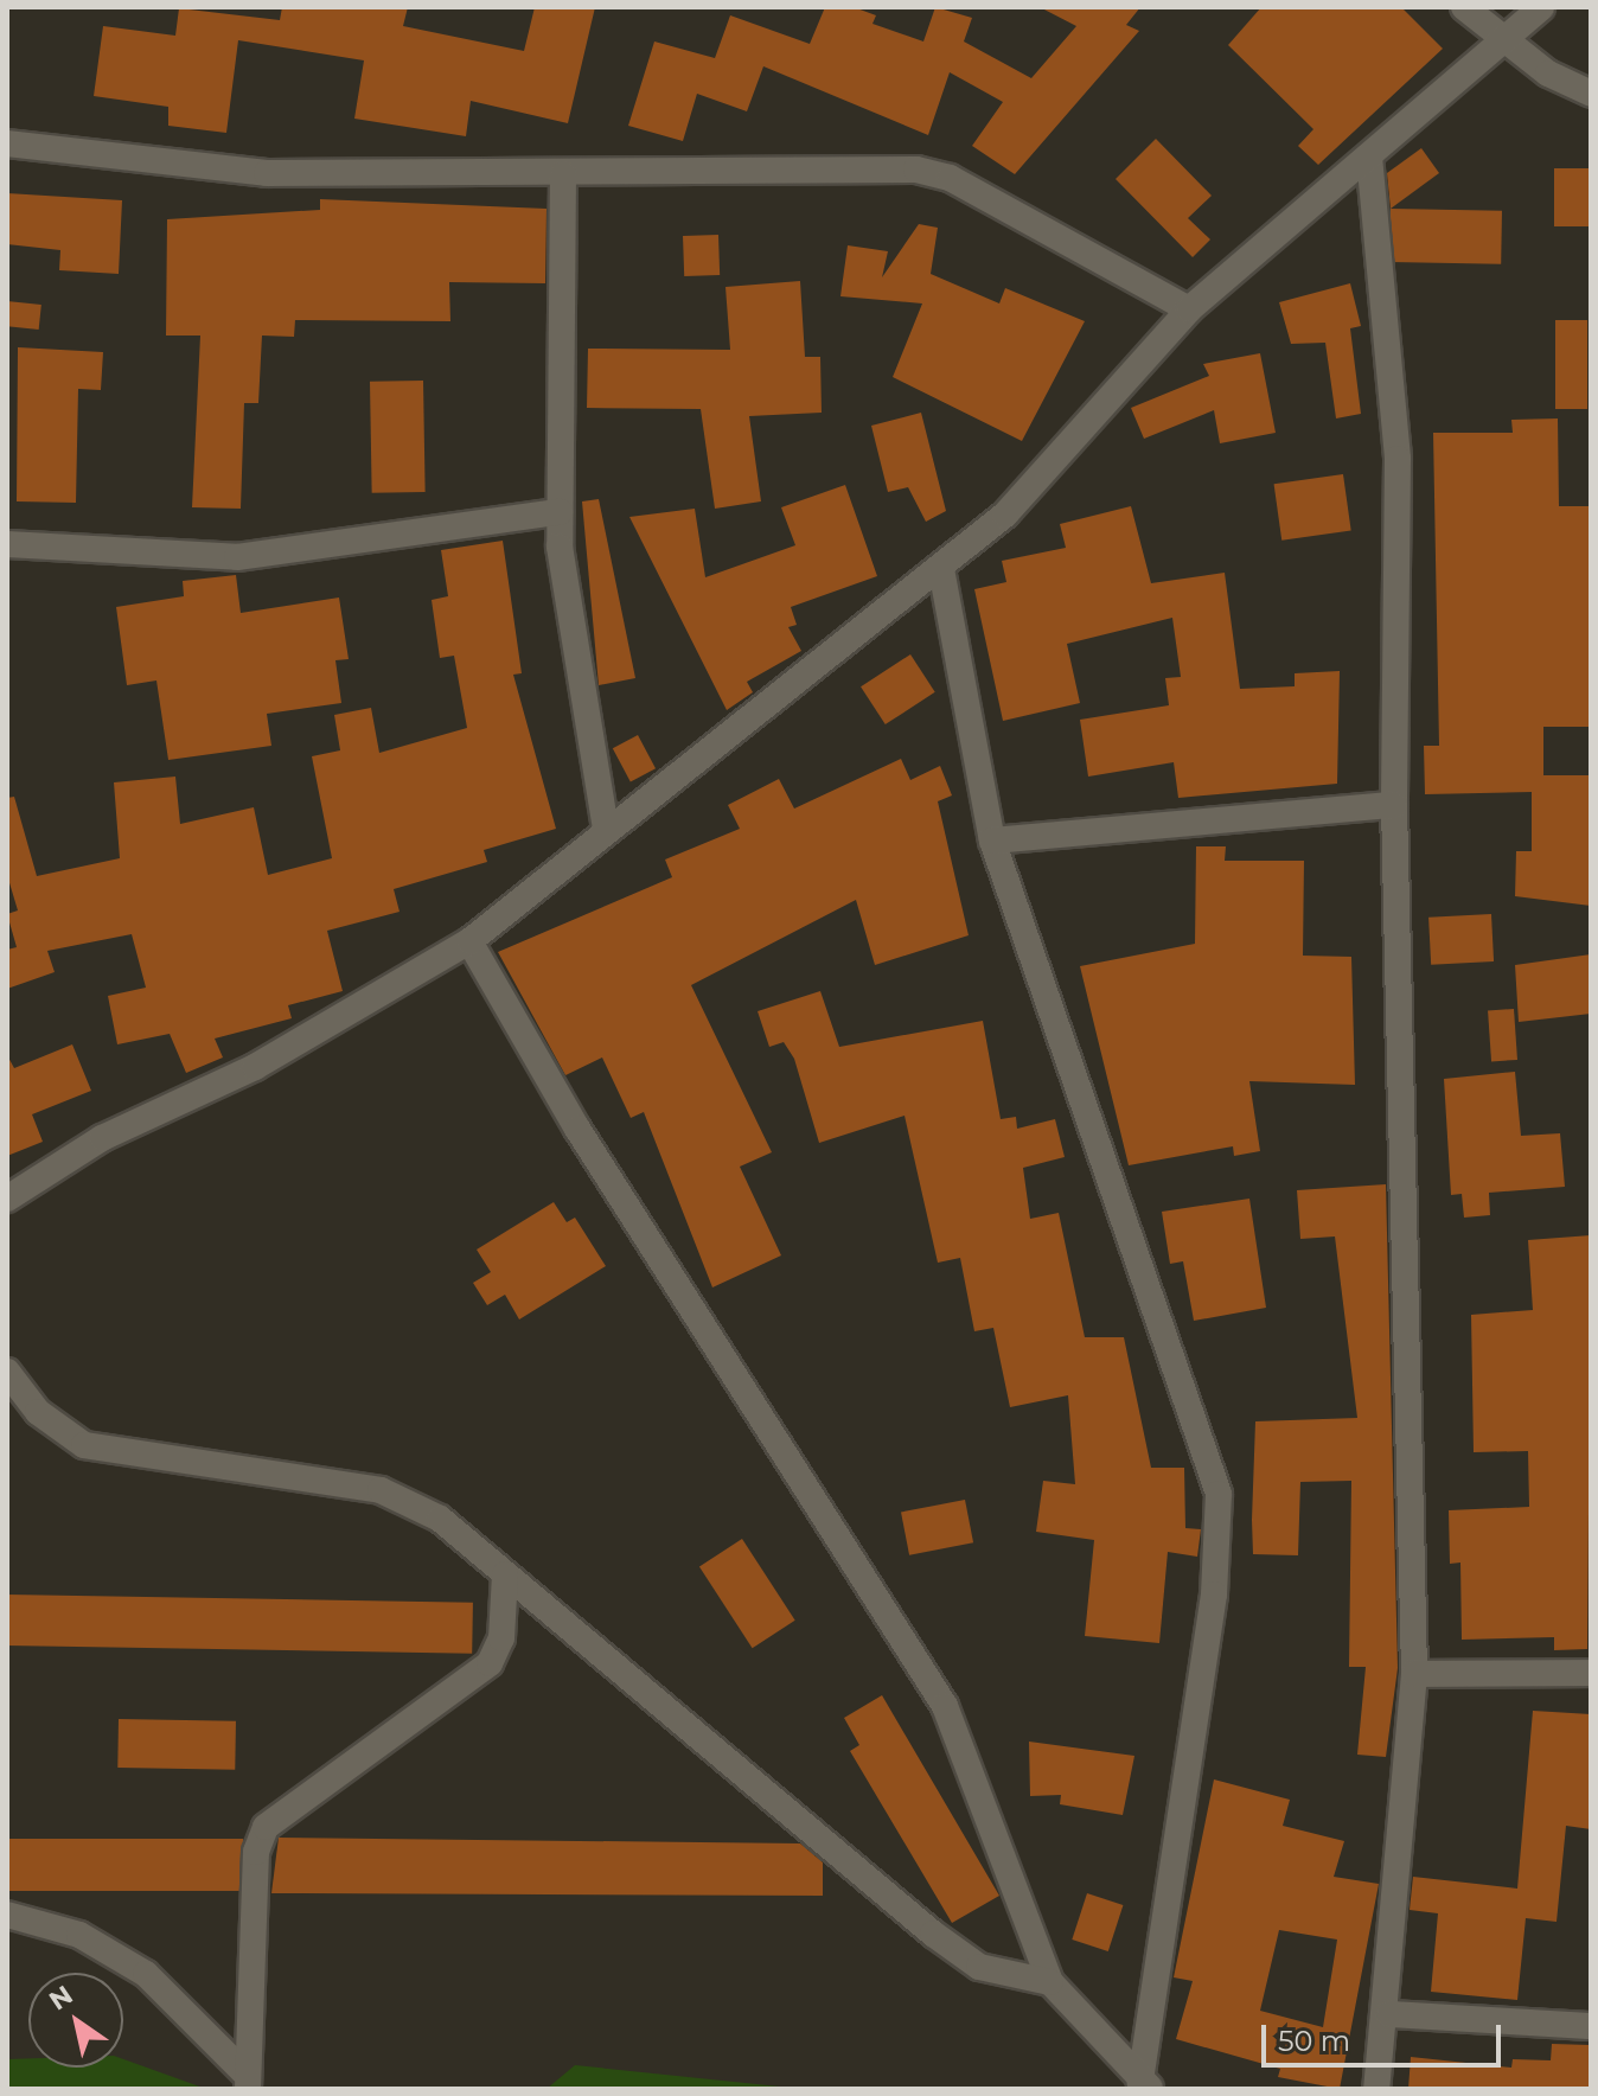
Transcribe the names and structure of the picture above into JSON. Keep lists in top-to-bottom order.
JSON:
{
  "scale_bar": "50 m",
  "north": "top left"
}
